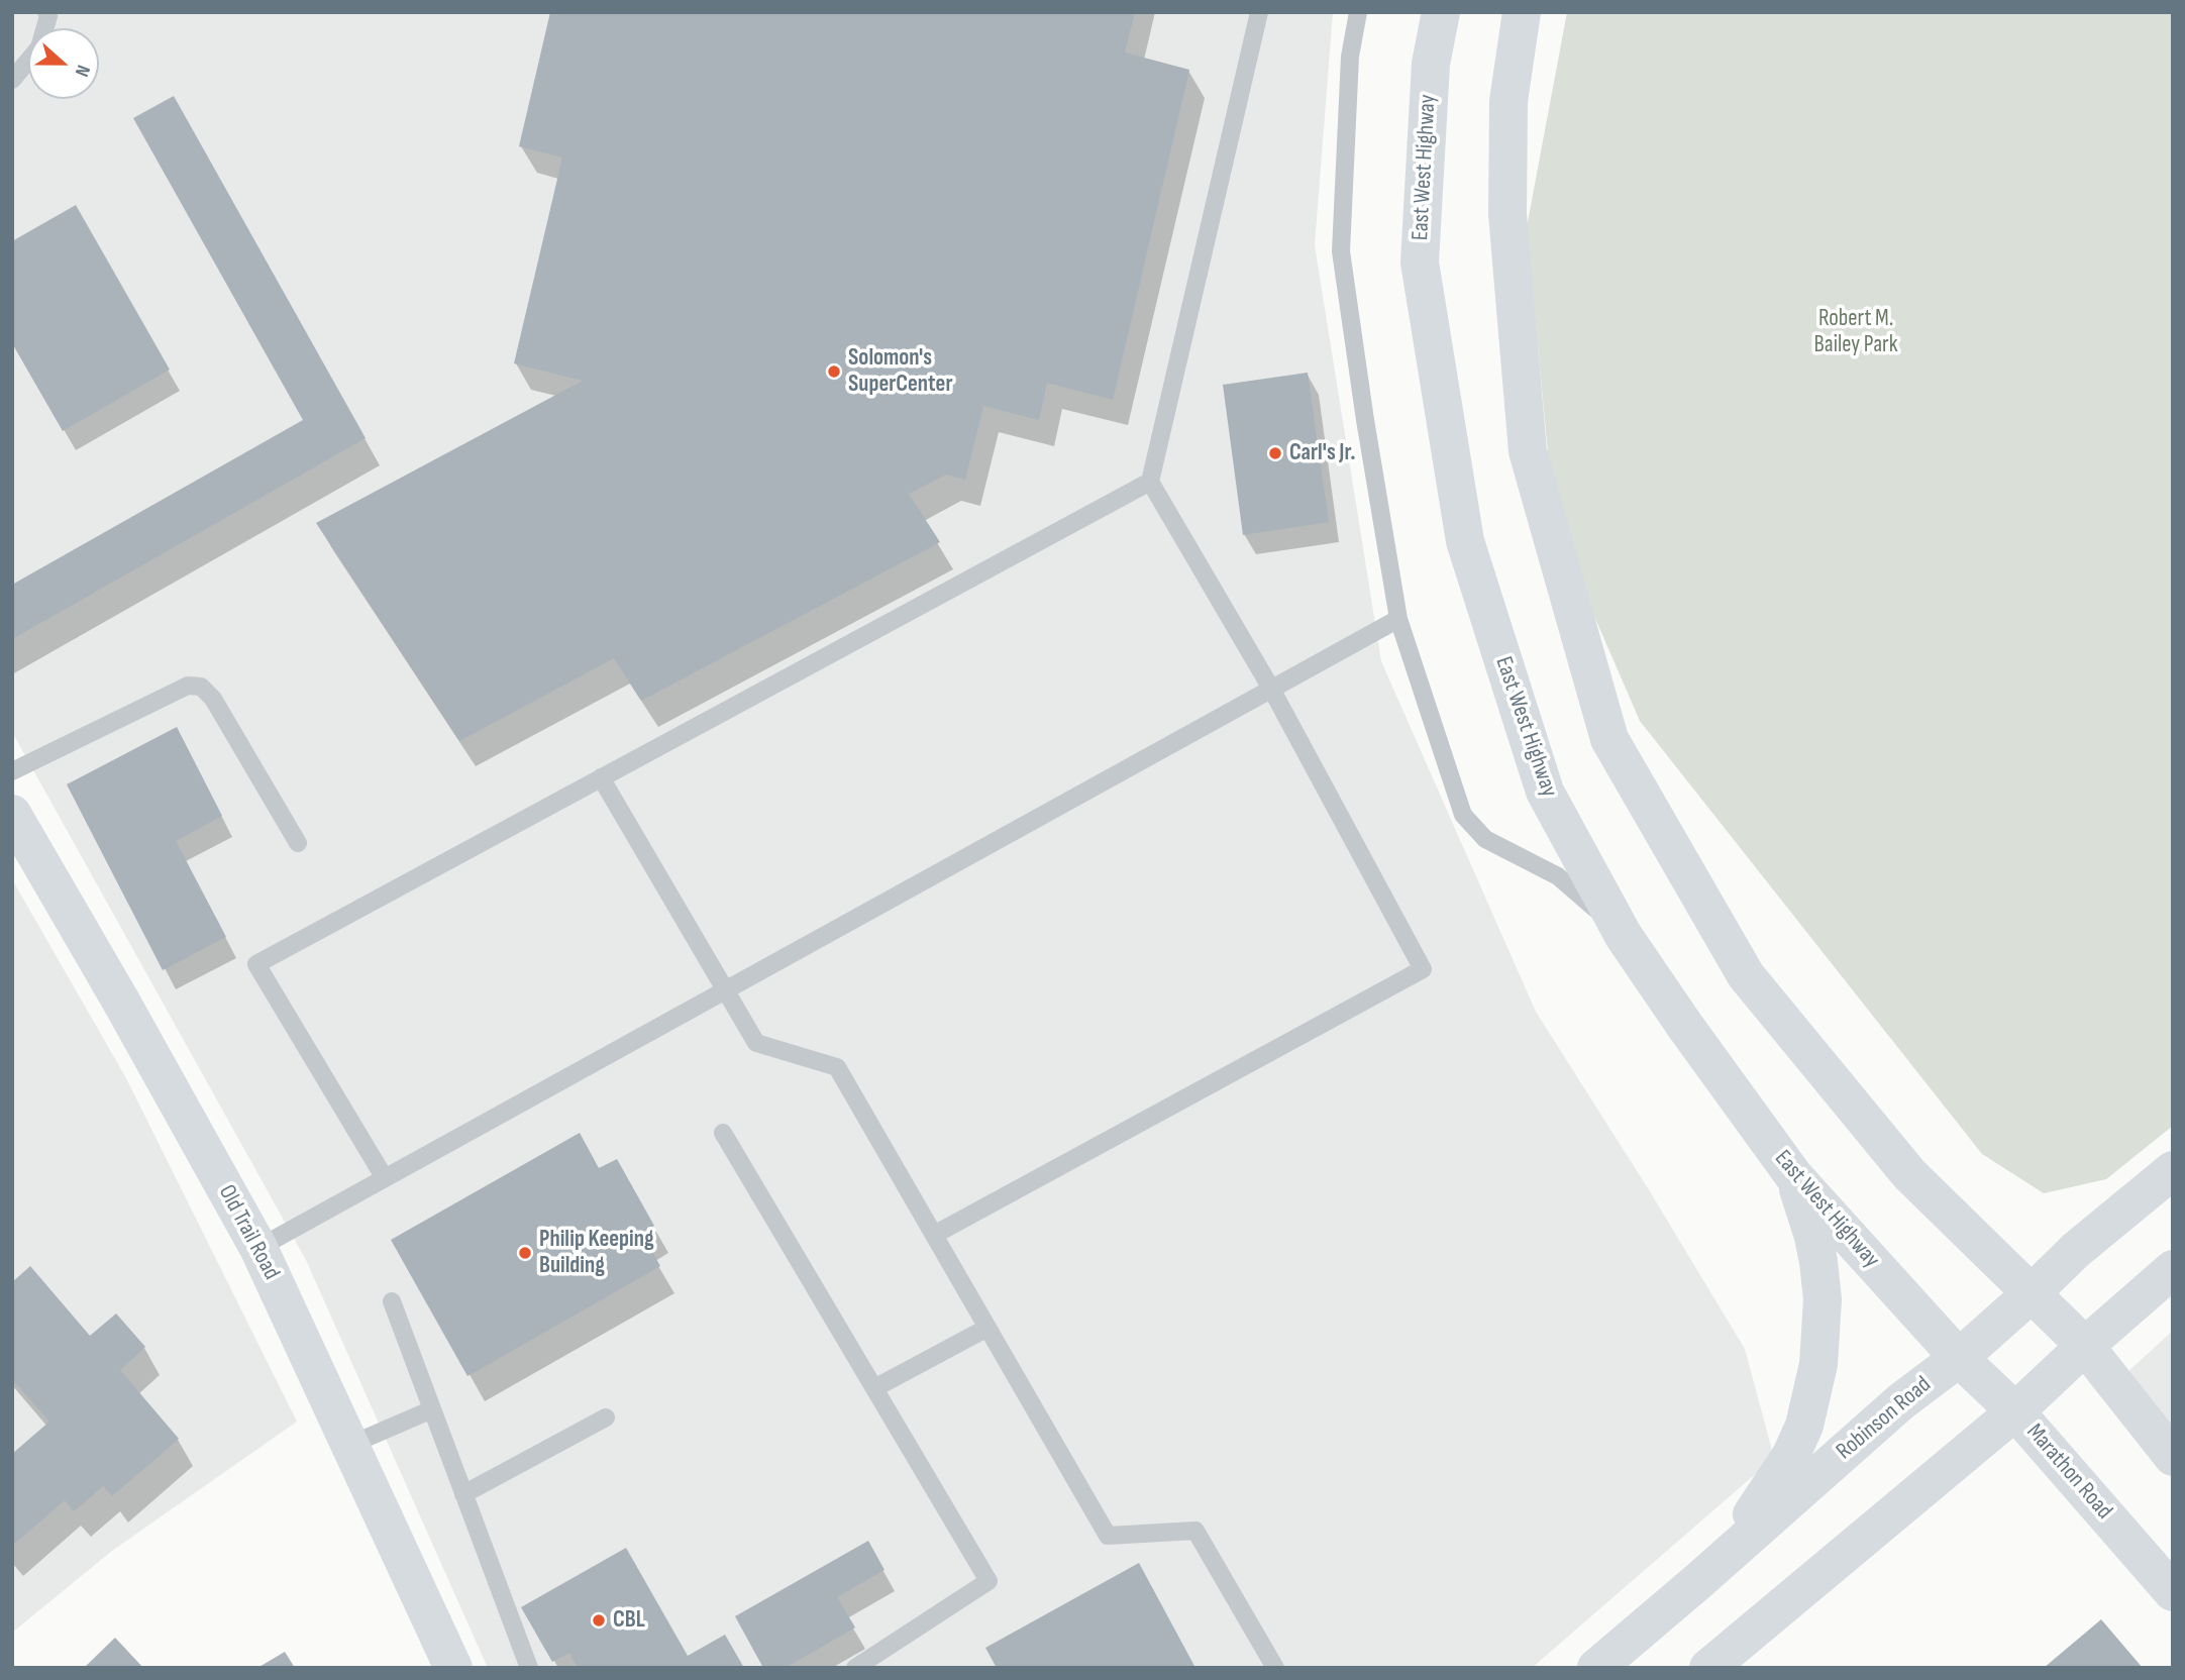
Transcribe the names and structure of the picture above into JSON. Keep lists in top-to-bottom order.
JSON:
{
  "streets": {
    "main road": [
      "East West Highway",
      "Old Trail Road",
      "Robinson Road",
      "Marathon Road"
    ]
  },
  "crossings": [
    ["East West Highway", "Robinson Road"],
    ["East West Highway", "Marathon Road"],
    ["Robinson Road", "Marathon Road"]
  ],
  "parks": ["Robert M. Bailey Park"],
  "places": [
    "Solomon's SuperCenter",
    "Carl's Jr.",
    "Philip Keeping Building",
    "CBL"
  ],
  "north": "right"
}
